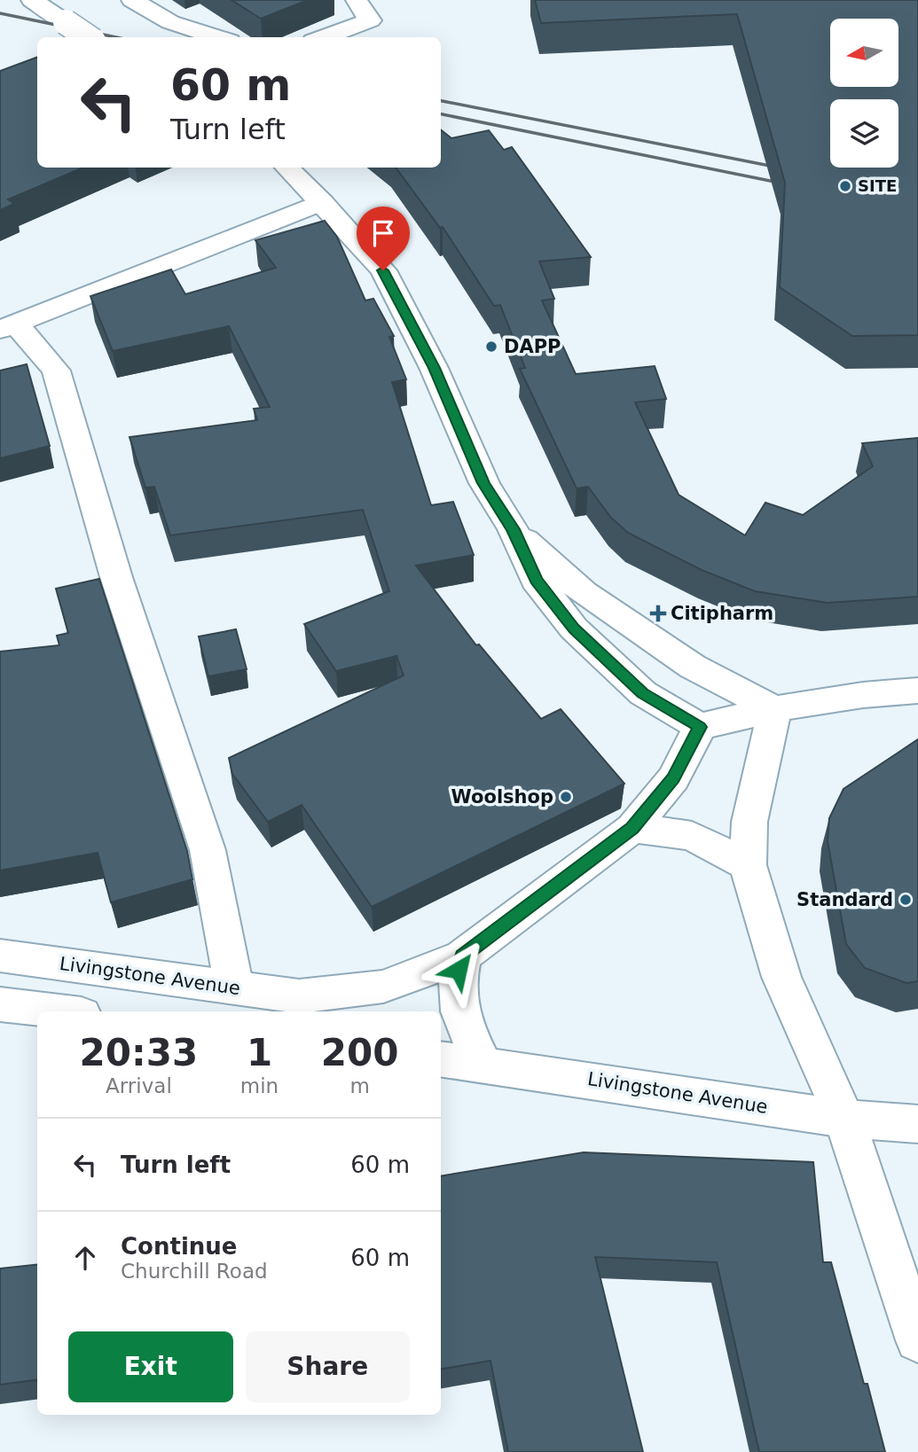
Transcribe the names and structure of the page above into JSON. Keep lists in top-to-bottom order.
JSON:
{
  "streets": {
    "main road": ["Livingstone Avenue"]
  },
  "places": {
    "other": [
      "SITE",
      "DAPP",
      "Woolshop",
      "Standard"
    ],
    "health": ["Citipharm"]
  },
  "north": "left",
  "page": {
    "turn": ["60 m", "Turn left"],
    "eta": [
      "20:33",
      "Arrival",
      "1",
      "min",
      "200",
      "m"
    ],
    "list": [
      {
        "name": "Turn left",
        "value": "60 m"
      },
      {
        "name": "Continue",
        "note": "Churchill Road",
        "value": "60 m"
      }
    ],
    "buttons": ["Exit", "Share"]
  }
}
